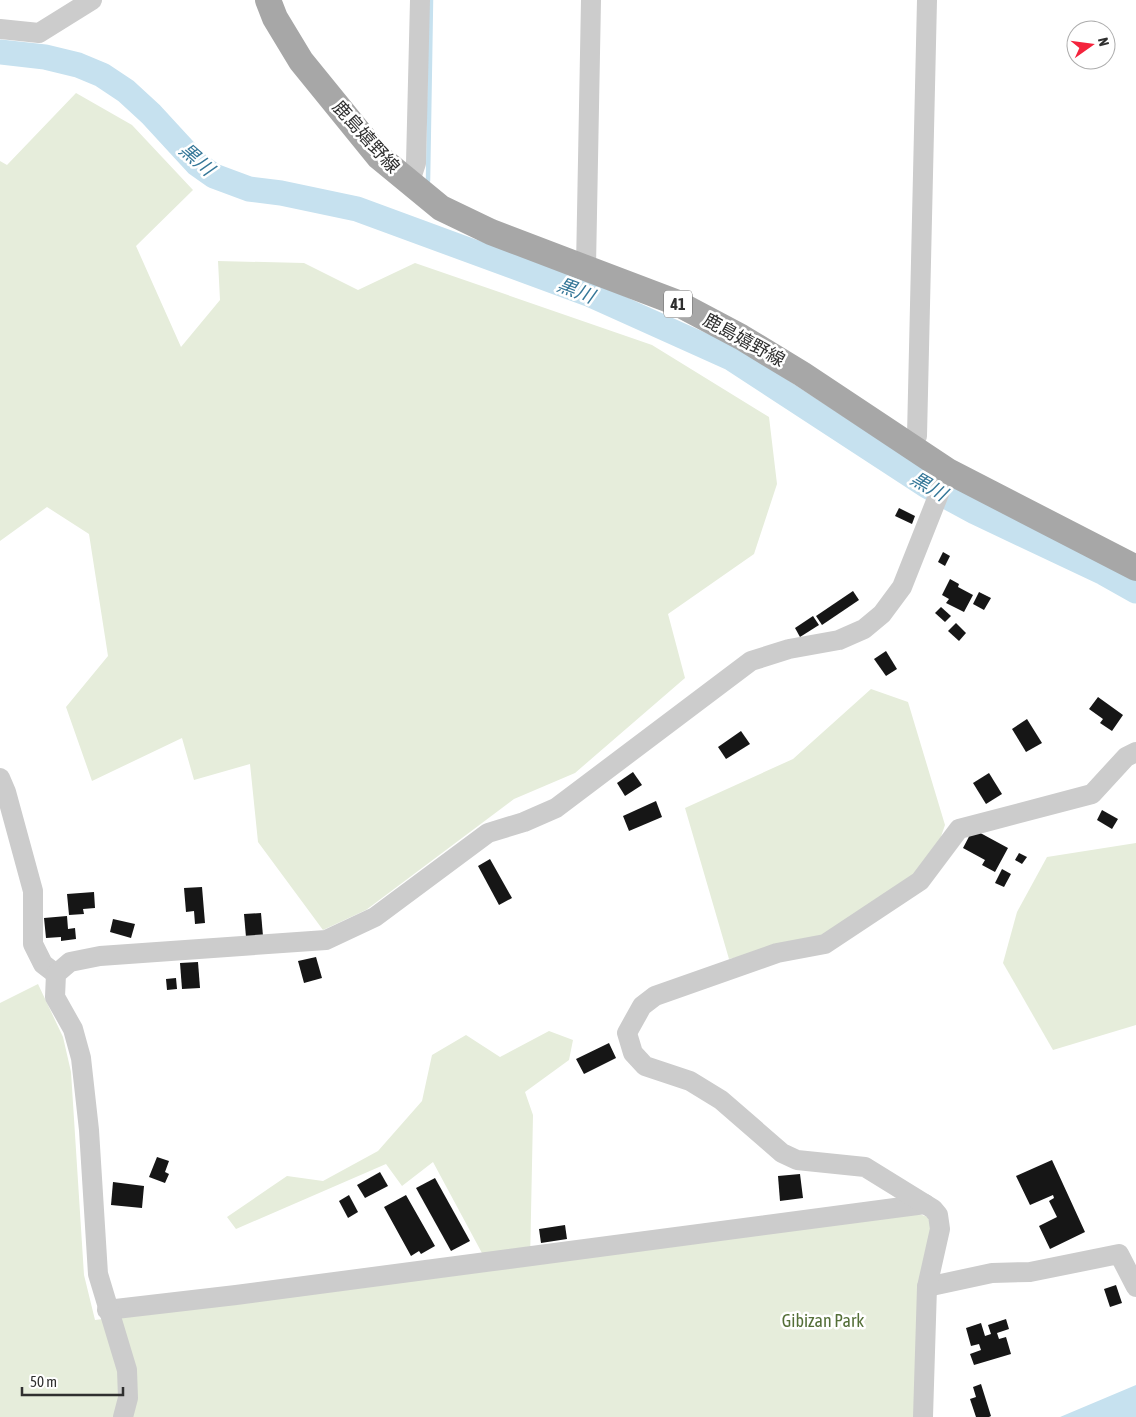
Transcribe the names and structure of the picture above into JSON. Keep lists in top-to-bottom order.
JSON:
{
  "streets": {
    "main road": ["鹿島嬉野線", "41"]
  },
  "water": ["黒川"],
  "parks": ["Gibizan Park"],
  "scale_bar": "50 m",
  "north": "right"
}
